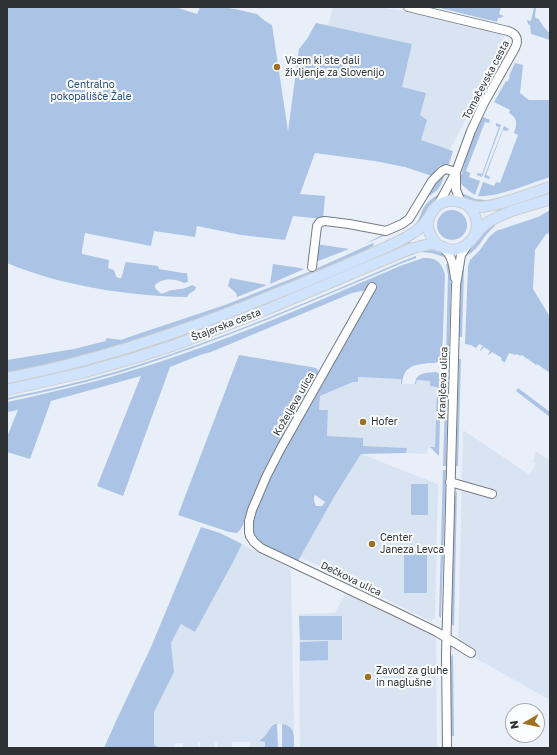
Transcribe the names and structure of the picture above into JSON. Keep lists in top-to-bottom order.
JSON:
{
  "streets": {
    "main road": ["Štajerska cesta"],
    "street": [
      "Tomačevska cesta",
      "Kranjčeva ulica",
      "Koželjeva ulica",
      "Dečkova ulica"
    ]
  },
  "crossings": [
    ["Tomačevska cesta", "Štajerska cesta"],
    ["Tomačevska cesta", "Kranjčeva ulica"],
    ["Štajerska cesta", "Kranjčeva ulica"],
    ["Kranjčeva ulica", "Dečkova ulica"],
    ["Koželjeva ulica", "Dečkova ulica"]
  ],
  "parks": ["Centralno pokopališče Žale"],
  "places": [
    "Vsem ki ste dali življenje za Slovenijo",
    "Hofer",
    "Center Janeza Levca",
    "Zavod za gluhe in naglušne"
  ],
  "north": "left"
}
